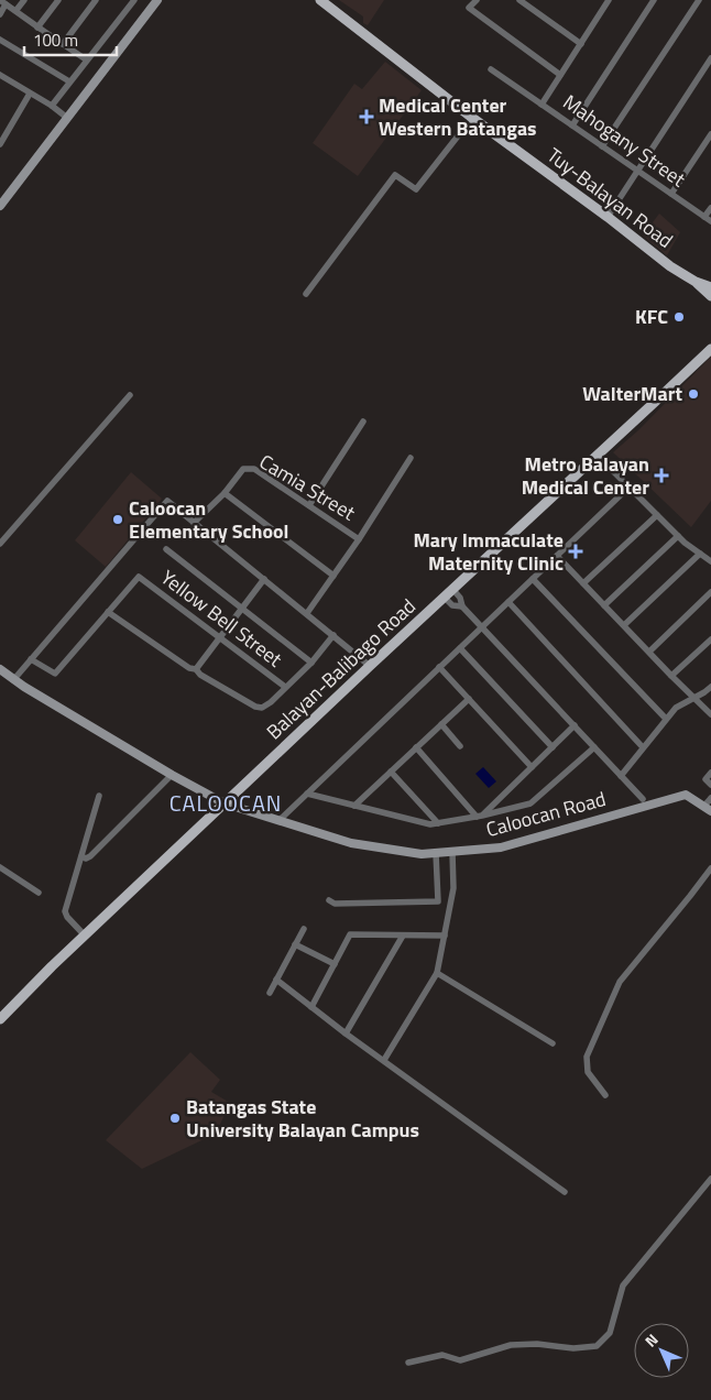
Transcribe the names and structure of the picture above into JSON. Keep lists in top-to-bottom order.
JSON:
{
  "streets": {
    "main road": ["Tuy-Balayan Road", "Balayan-Balibago Road"],
    "street": [
      "Mahogany Street",
      "Camia Street",
      "Yellow Bell Street",
      "Caloocan Road"
    ]
  },
  "crossings": [
    ["Balayan-Balibago Road", "Caloocan Road"]
  ],
  "districts": ["CALOOCAN"],
  "places": {
    "health": ["Medical Center Western Batangas", "Metro Balayan Medical Center", "Mary Immaculate Maternity Clinic"],
    "other": [
      "KFC",
      "WalterMart",
      "Caloocan Elementary School",
      "Batangas State University Balayan Campus"
    ]
  },
  "scale_bar": "100 m",
  "north": "top left"
}
